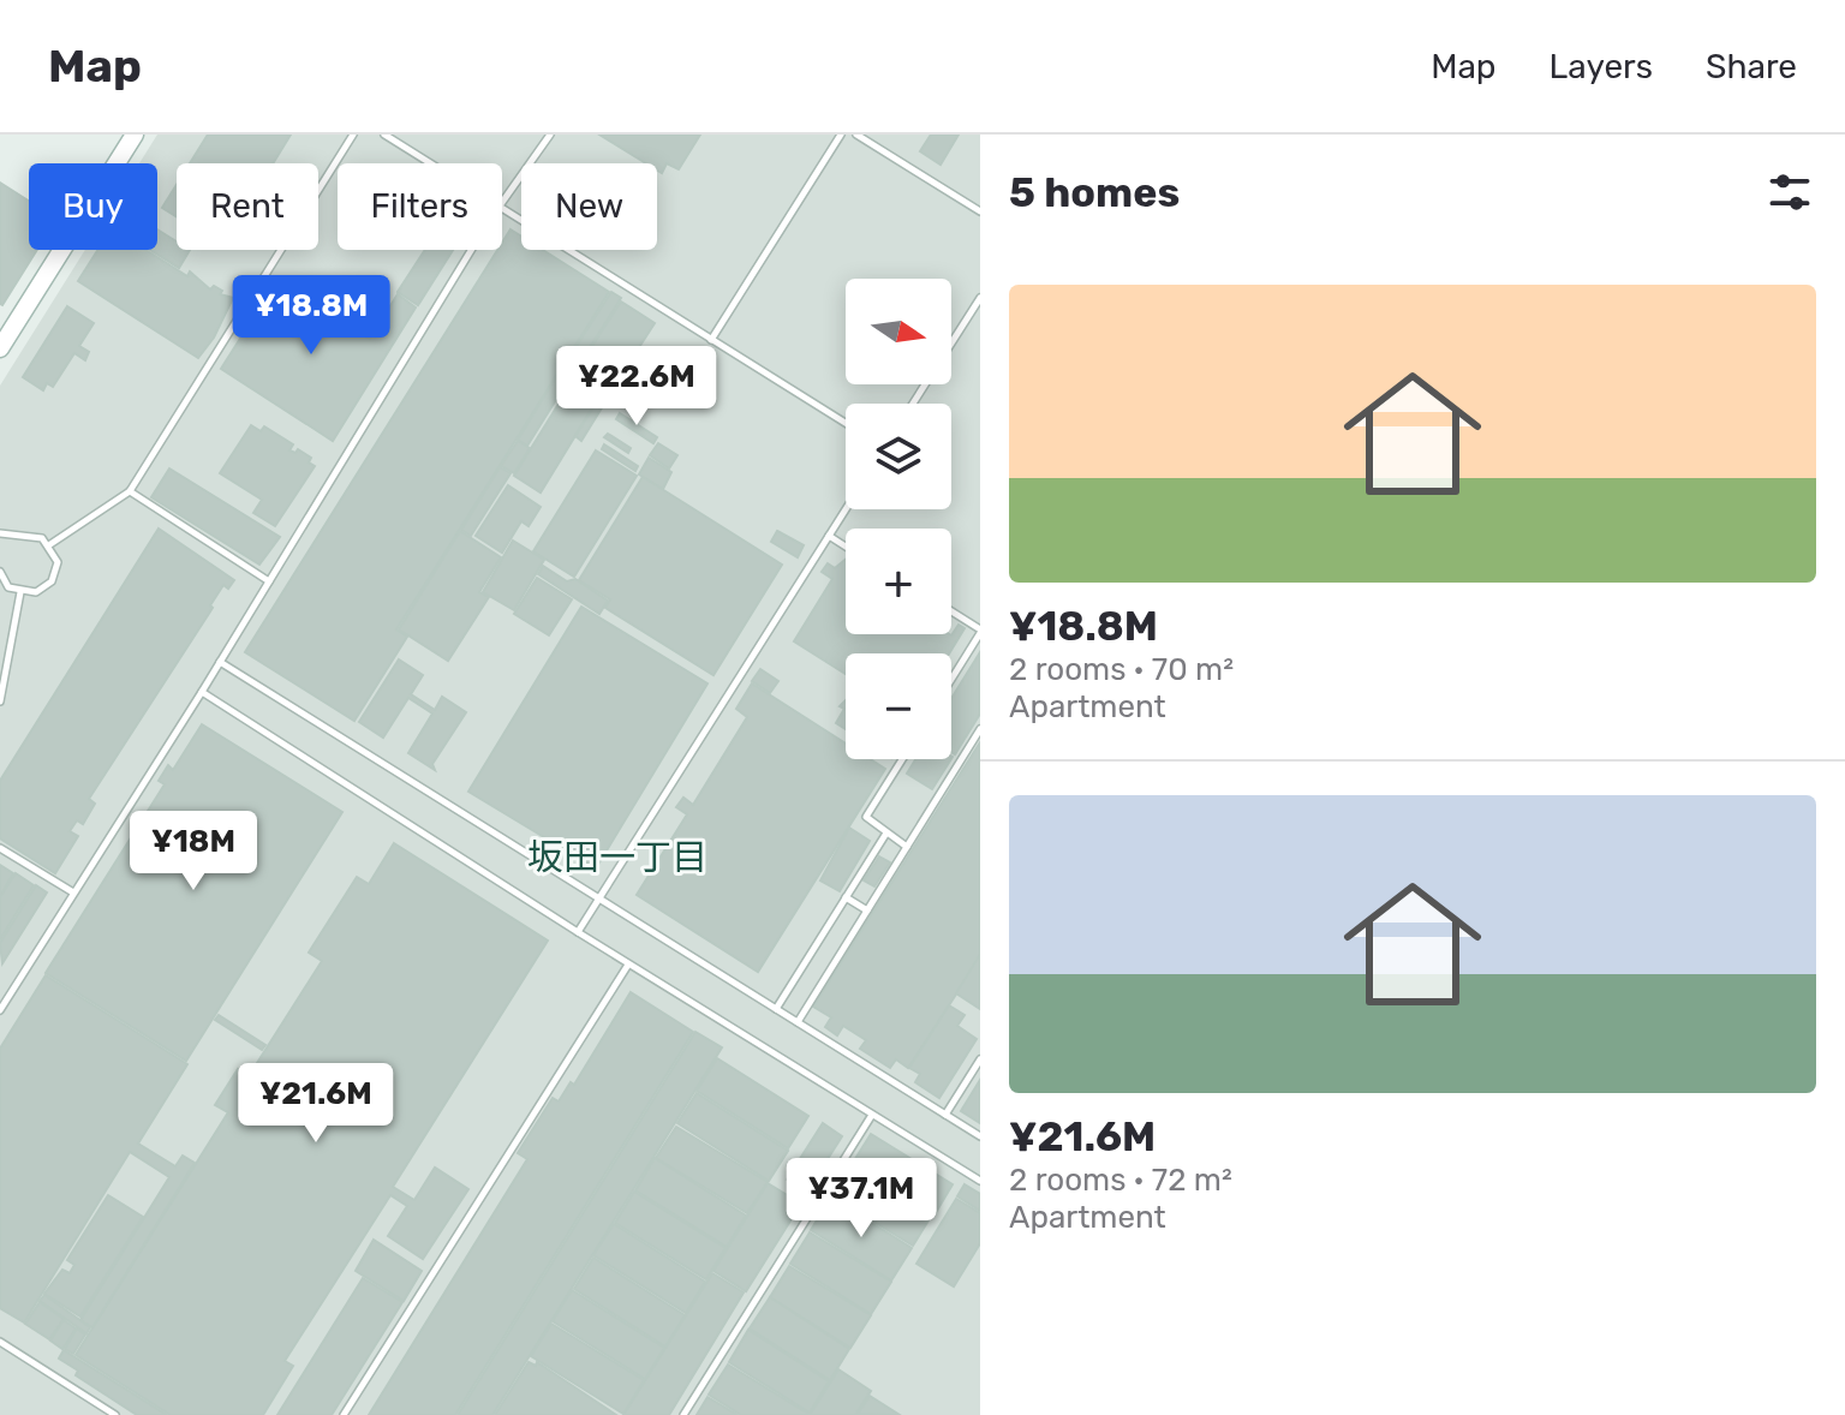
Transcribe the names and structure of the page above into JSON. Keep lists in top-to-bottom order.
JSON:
{
  "districts": ["坂田一丁目"],
  "north": "right",
  "page": {
    "header": "Map",
    "nav": ["Map", "Layers", "Share"],
    "heading": "5 homes",
    "chip": [
      "Buy",
      "Rent",
      "Filters",
      "New"
    ],
    "list": [
      {
        "name": "¥18.8M",
        "note": "2 rooms · 70 m² · Apartment"
      },
      {
        "name": "¥21.6M",
        "note": "2 rooms · 72 m² · Apartment"
      }
    ],
    "price": [
      "¥18.8M",
      "¥22.6M",
      "¥18M",
      "¥21.6M",
      "¥37.1M"
    ],
    "map_buttons": ["+", "−"]
  }
}
